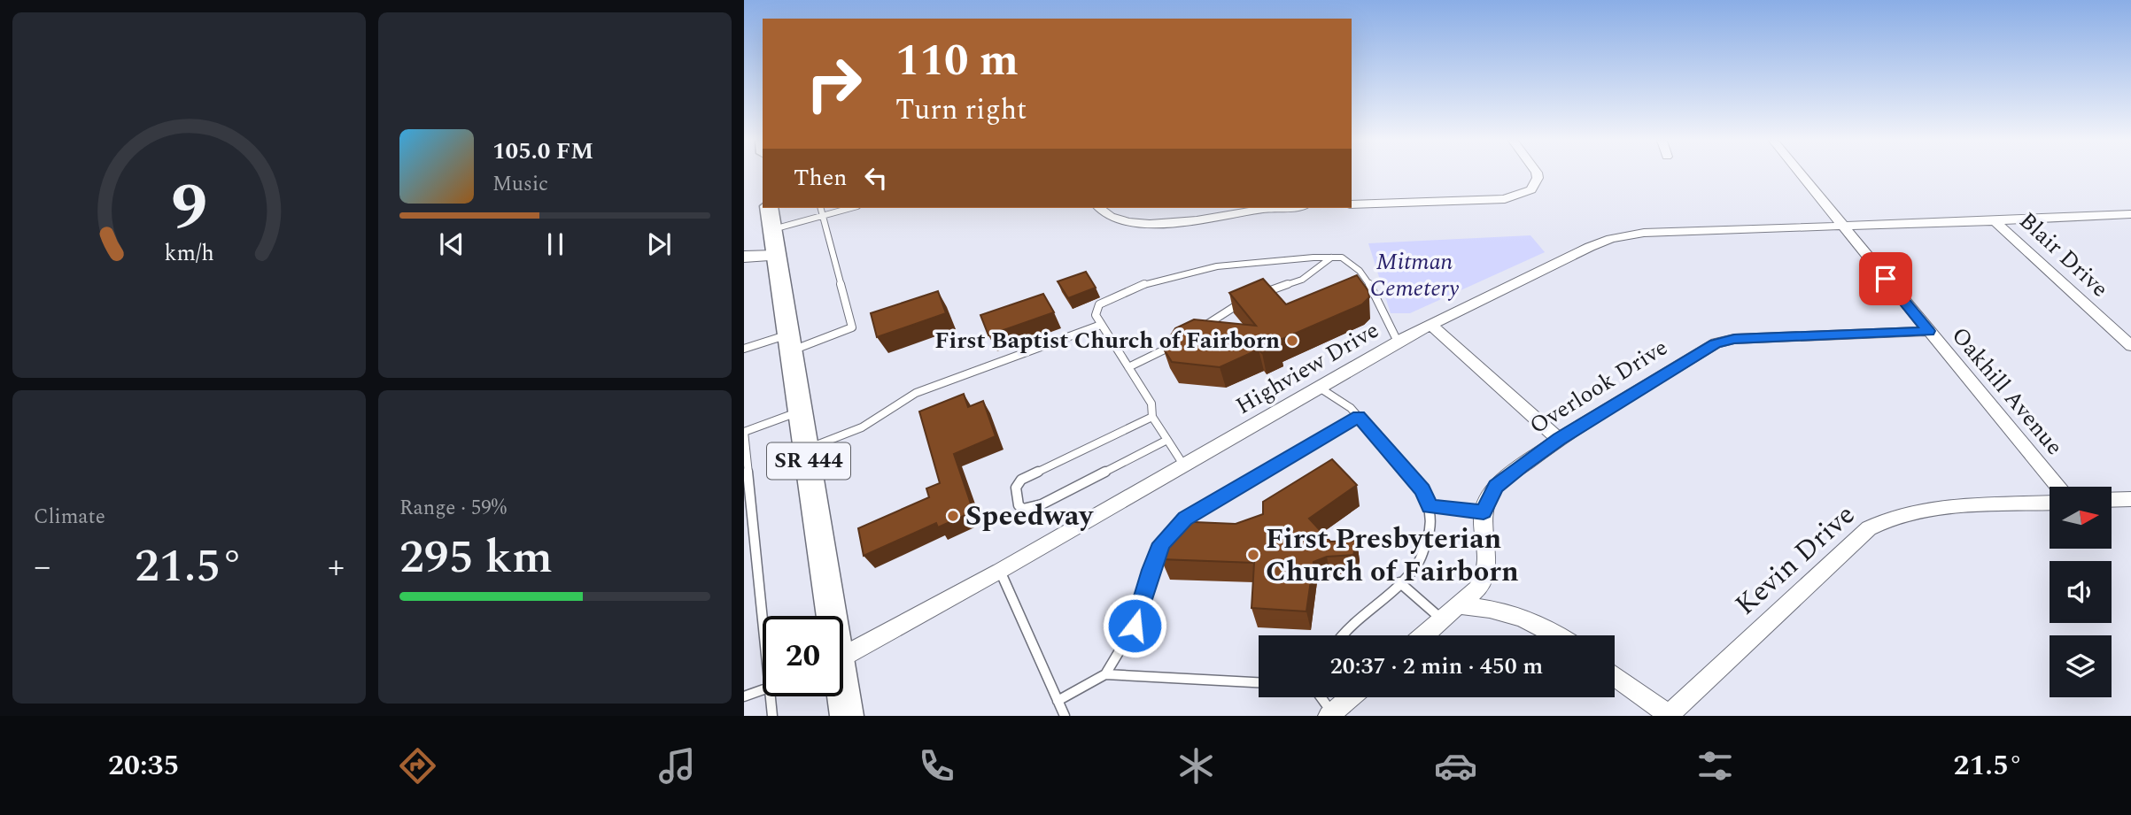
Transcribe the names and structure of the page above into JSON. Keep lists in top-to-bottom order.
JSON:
{
  "streets": {
    "main road": ["SR 444"],
    "street": [
      "Blair Drive",
      "Highview Drive",
      "Overlook Drive",
      "Oakhill Avenue",
      "Kevin Drive"
    ]
  },
  "crossings": [
    ["Blair Drive", "Highview Drive"],
    ["Highview Drive", "Oakhill Avenue"],
    ["Overlook Drive", "Oakhill Avenue"]
  ],
  "parks": ["Mitman Cemetery"],
  "places": ["First Baptist Church of Fairborn", "Speedway", "First Presbyterian Church of Fairborn"],
  "north": "right",
  "page": {
    "turn": ["110 m", "Turn right"],
    "song": ["105.0 FM", "Music"],
    "then": "Then",
    "tile": [
      "Climate",
      ["Range · 59%", "295 km"]
    ],
    "heat": ["−", "21.5°", "+"],
    "limit": "20",
    "trip": "20:37 · 2 min · 450 m",
    "tabs": ["20:35", "21.5°"],
    "gauge": ["9", "km/h"]
  }
}
